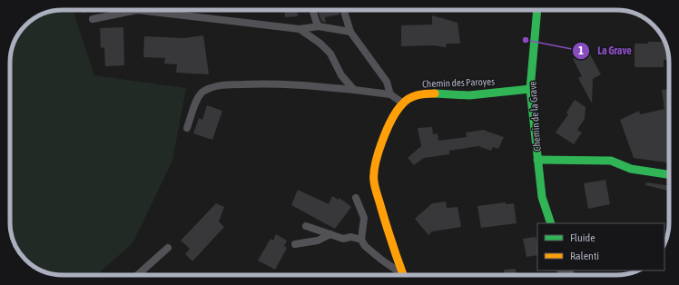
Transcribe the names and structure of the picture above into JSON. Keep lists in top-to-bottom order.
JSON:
{
  "streets": {
    "street": ["Chemin des Paroyes", "Chemin de la Grave"]
  },
  "crossings": [
    ["Chemin des Paroyes", "Chemin de la Grave"]
  ],
  "places": ["La Grave"],
  "legend": ["Fluide", "Ralenti"]
}
